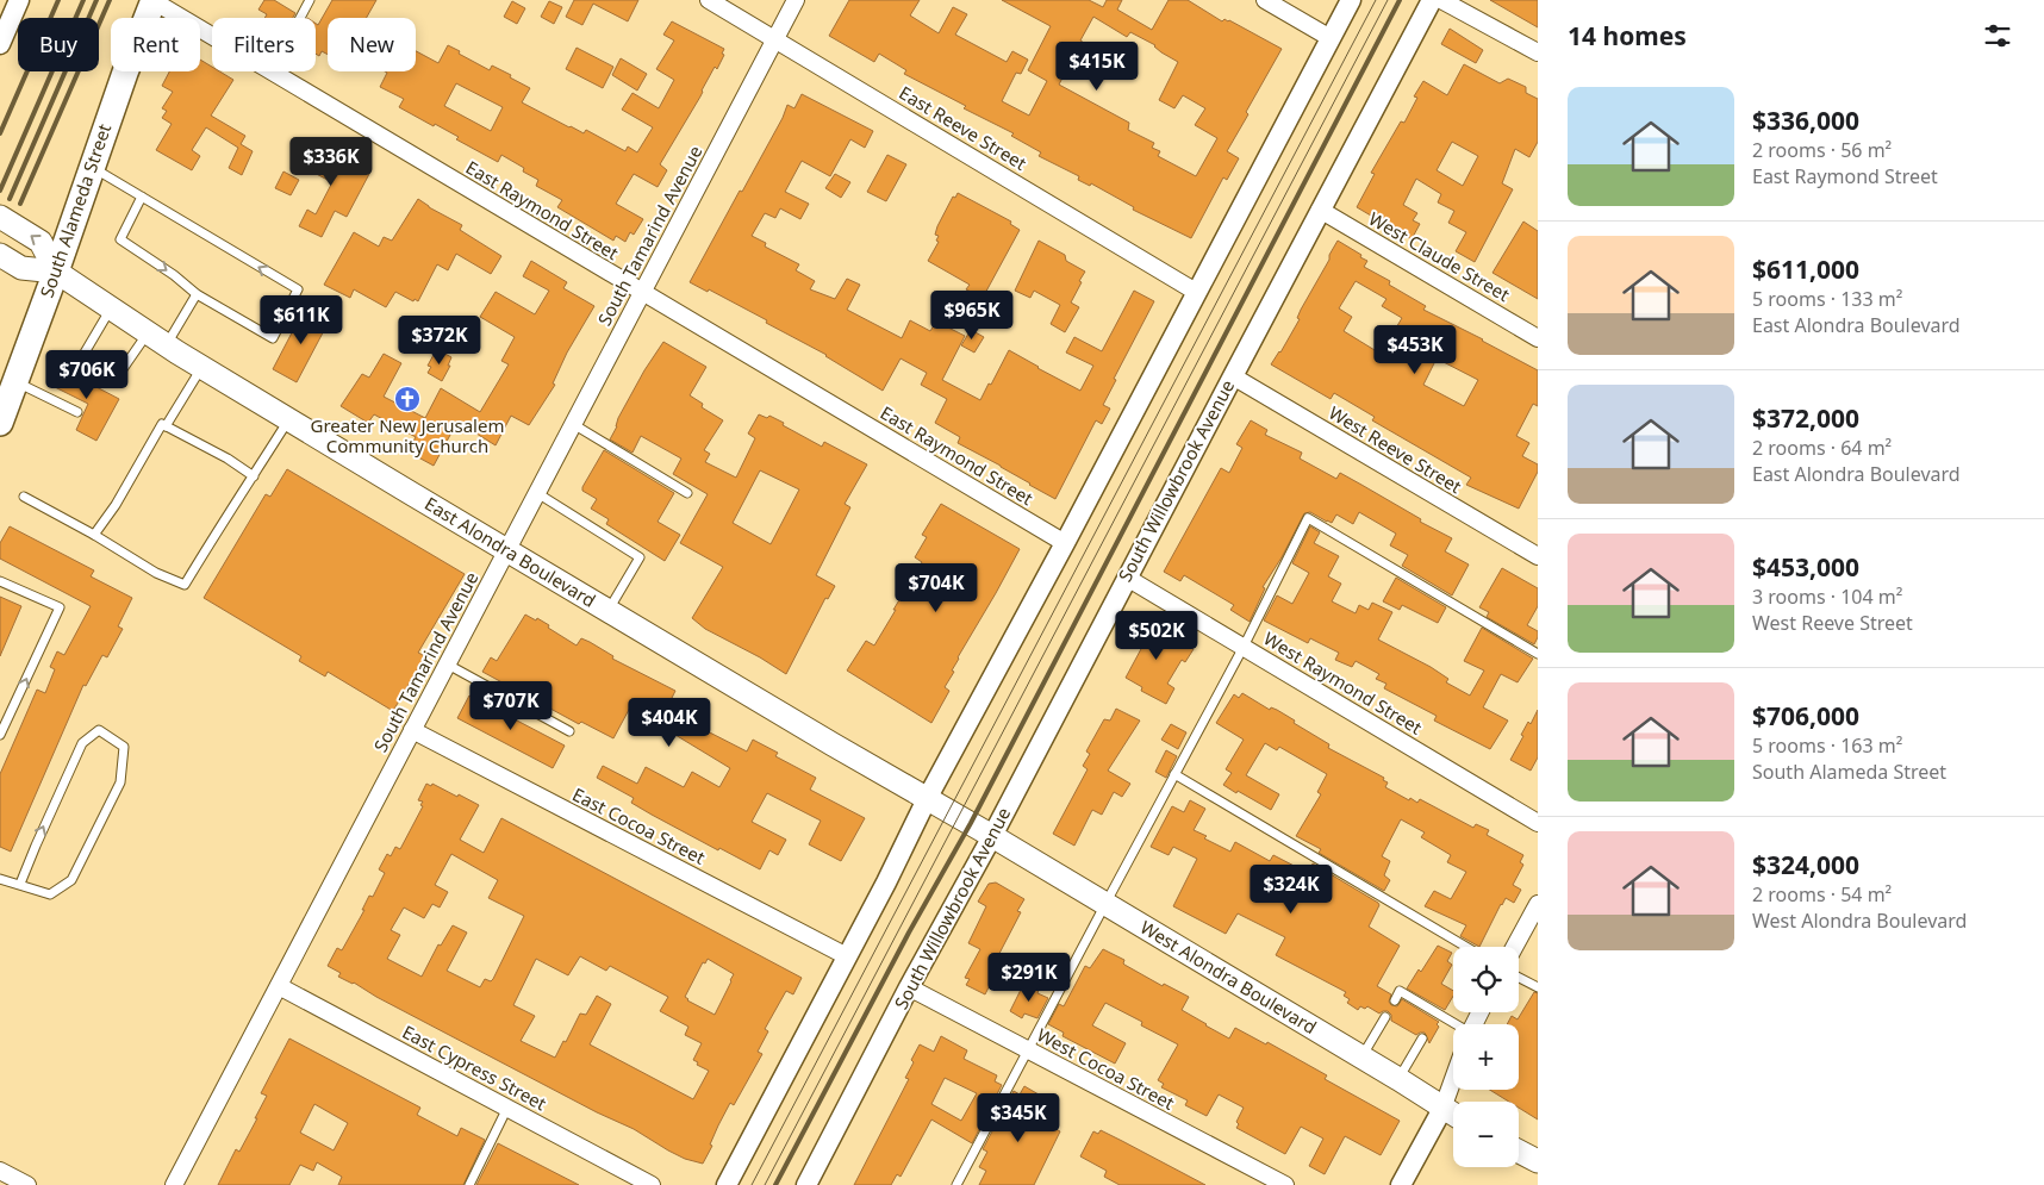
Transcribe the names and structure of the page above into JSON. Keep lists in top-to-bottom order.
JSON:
{
  "streets": {
    "main road": ["South Alameda Street", "East Alondra Boulevard", "West Alondra Boulevard"],
    "street": [
      "East Reeve Street",
      "East Raymond Street",
      "South Tamarind Avenue",
      "West Claude Street",
      "West Reeve Street",
      "South Willowbrook Avenue",
      "West Raymond Street",
      "East Cocoa Street",
      "East Cypress Street",
      "West Cocoa Street"
    ]
  },
  "crossings": [
    ["East Reeve Street", "South Tamarind Avenue"],
    ["South Alameda Street", "East Raymond Street"],
    ["South Alameda Street", "East Alondra Boulevard"],
    ["East Raymond Street", "South Tamarind Avenue"],
    ["South Tamarind Avenue", "East Alondra Boulevard"],
    ["South Tamarind Avenue", "East Cocoa Street"],
    ["South Tamarind Avenue", "East Cypress Street"],
    ["West Claude Street", "South Willowbrook Avenue"],
    ["West Reeve Street", "South Willowbrook Avenue"],
    ["South Willowbrook Avenue", "East Alondra Boulevard"],
    ["South Willowbrook Avenue", "West Raymond Street"],
    ["South Willowbrook Avenue", "West Alondra Boulevard"],
    ["South Willowbrook Avenue", "West Cocoa Street"],
    ["East Alondra Boulevard", "West Alondra Boulevard"]
  ],
  "places": {
    "church": ["Greater New Jerusalem Community Church"]
  },
  "page": {
    "heading": "14 homes",
    "chip": [
      "Buy",
      "Rent",
      "Filters",
      "New"
    ],
    "price": [
      "$415K",
      "$336K",
      "$965K",
      "$611K",
      "$372K",
      "$453K",
      "$706K",
      "$704K",
      "$502K",
      "$707K",
      "$404K",
      "$324K",
      "$291K",
      "$345K"
    ],
    "list": [
      {
        "name": "$336,000",
        "note": "2 rooms · 56 m² · East Raymond Street"
      },
      {
        "name": "$611,000",
        "note": "5 rooms · 133 m² · East Alondra Boulevard"
      },
      {
        "name": "$372,000",
        "note": "2 rooms · 64 m² · East Alondra Boulevard"
      },
      {
        "name": "$453,000",
        "note": "3 rooms · 104 m² · West Reeve Street"
      },
      {
        "name": "$706,000",
        "note": "5 rooms · 163 m² · South Alameda Street"
      },
      {
        "name": "$324,000",
        "note": "2 rooms · 54 m² · West Alondra Boulevard"
      }
    ],
    "map_buttons": ["+", "−"]
  }
}
